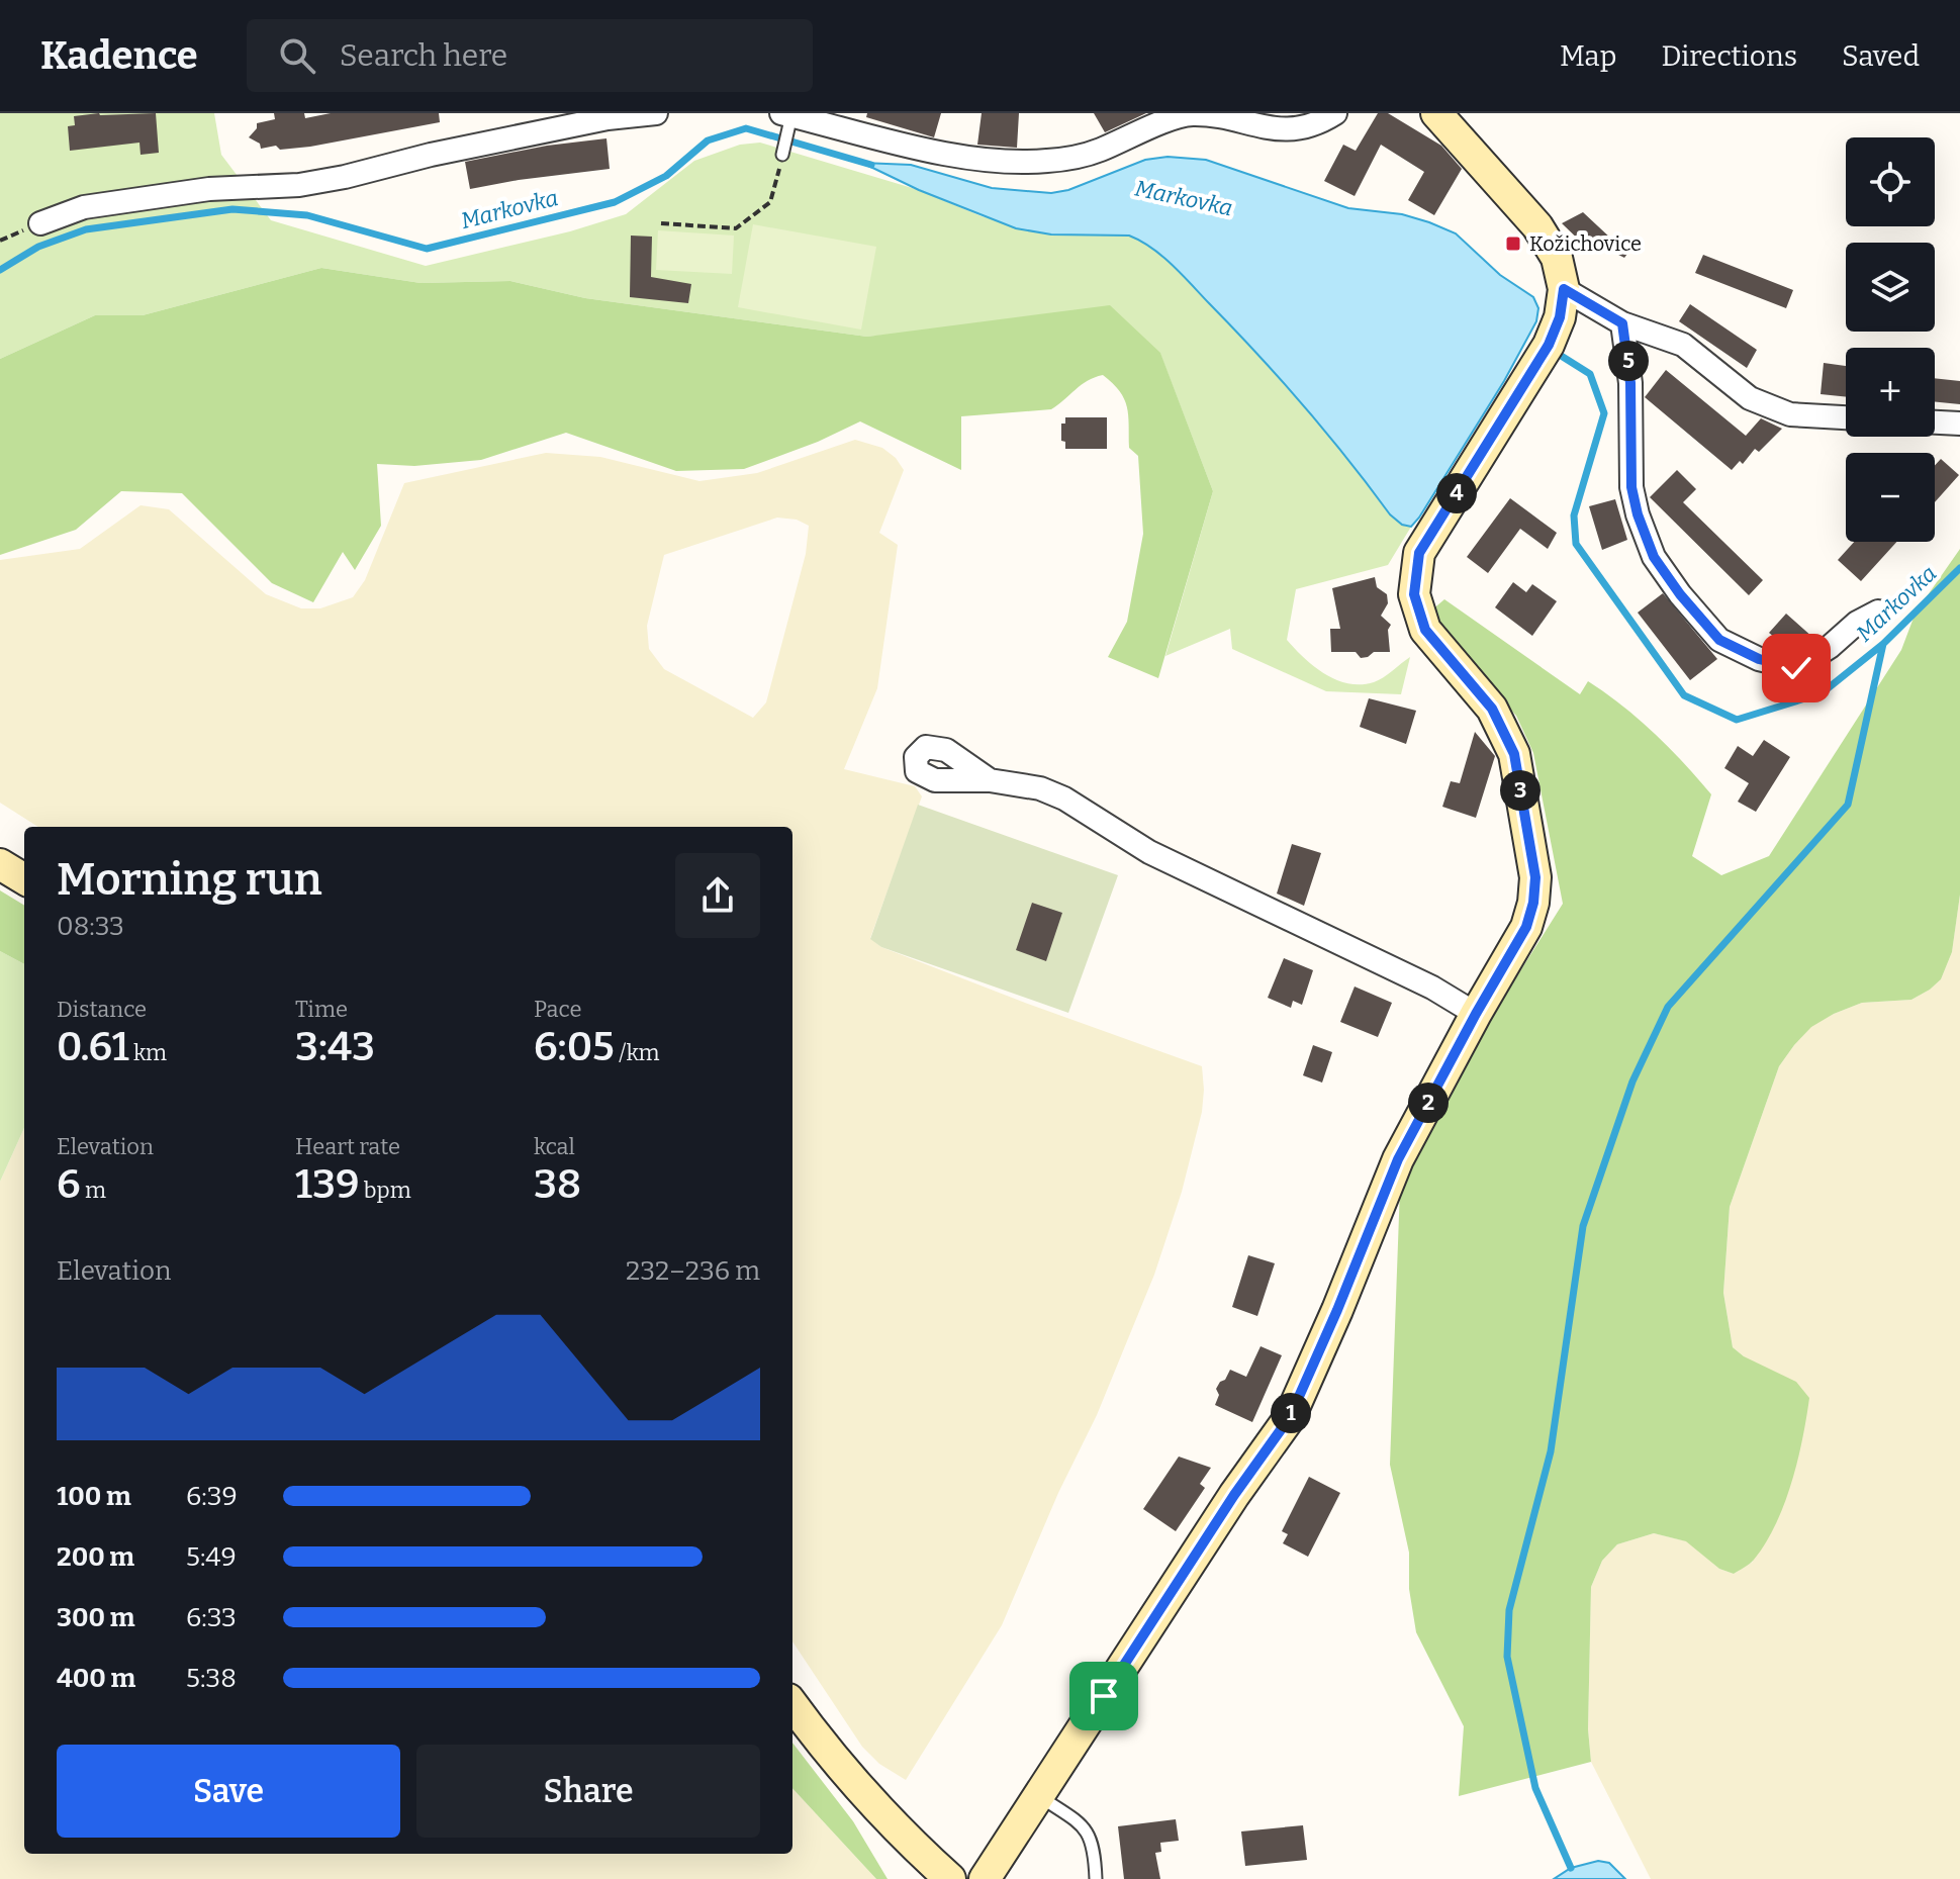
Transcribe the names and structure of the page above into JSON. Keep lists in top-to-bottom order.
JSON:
{
  "water": ["Markovka"],
  "places": {
    "transit": ["Kožichovice"]
  },
  "page": {
    "header": "Kadence",
    "search": "Search here",
    "nav": ["Map", "Directions", "Saved"],
    "map_buttons": ["+", "−"],
    "pins": [
      "5",
      "4",
      "3",
      "2",
      "1"
    ],
    "heading": ["Morning run", "08:33"],
    "stats": [
      ["Distance", "0.61 km"],
      ["Time", "3:43"],
      ["Pace", "6:05 /km"],
      ["Elevation", "6 m"],
      ["Heart rate", "139 bpm"],
      ["kcal", "38"]
    ],
    "chart": ["Elevation", "232–236 m"],
    "list": [
      {
        "name": "100 m",
        "note": "6:39"
      },
      {
        "name": "200 m",
        "note": "5:49"
      },
      {
        "name": "300 m",
        "note": "6:33"
      },
      {
        "name": "400 m",
        "note": "5:38"
      }
    ],
    "buttons": ["Save", "Share"]
  }
}
